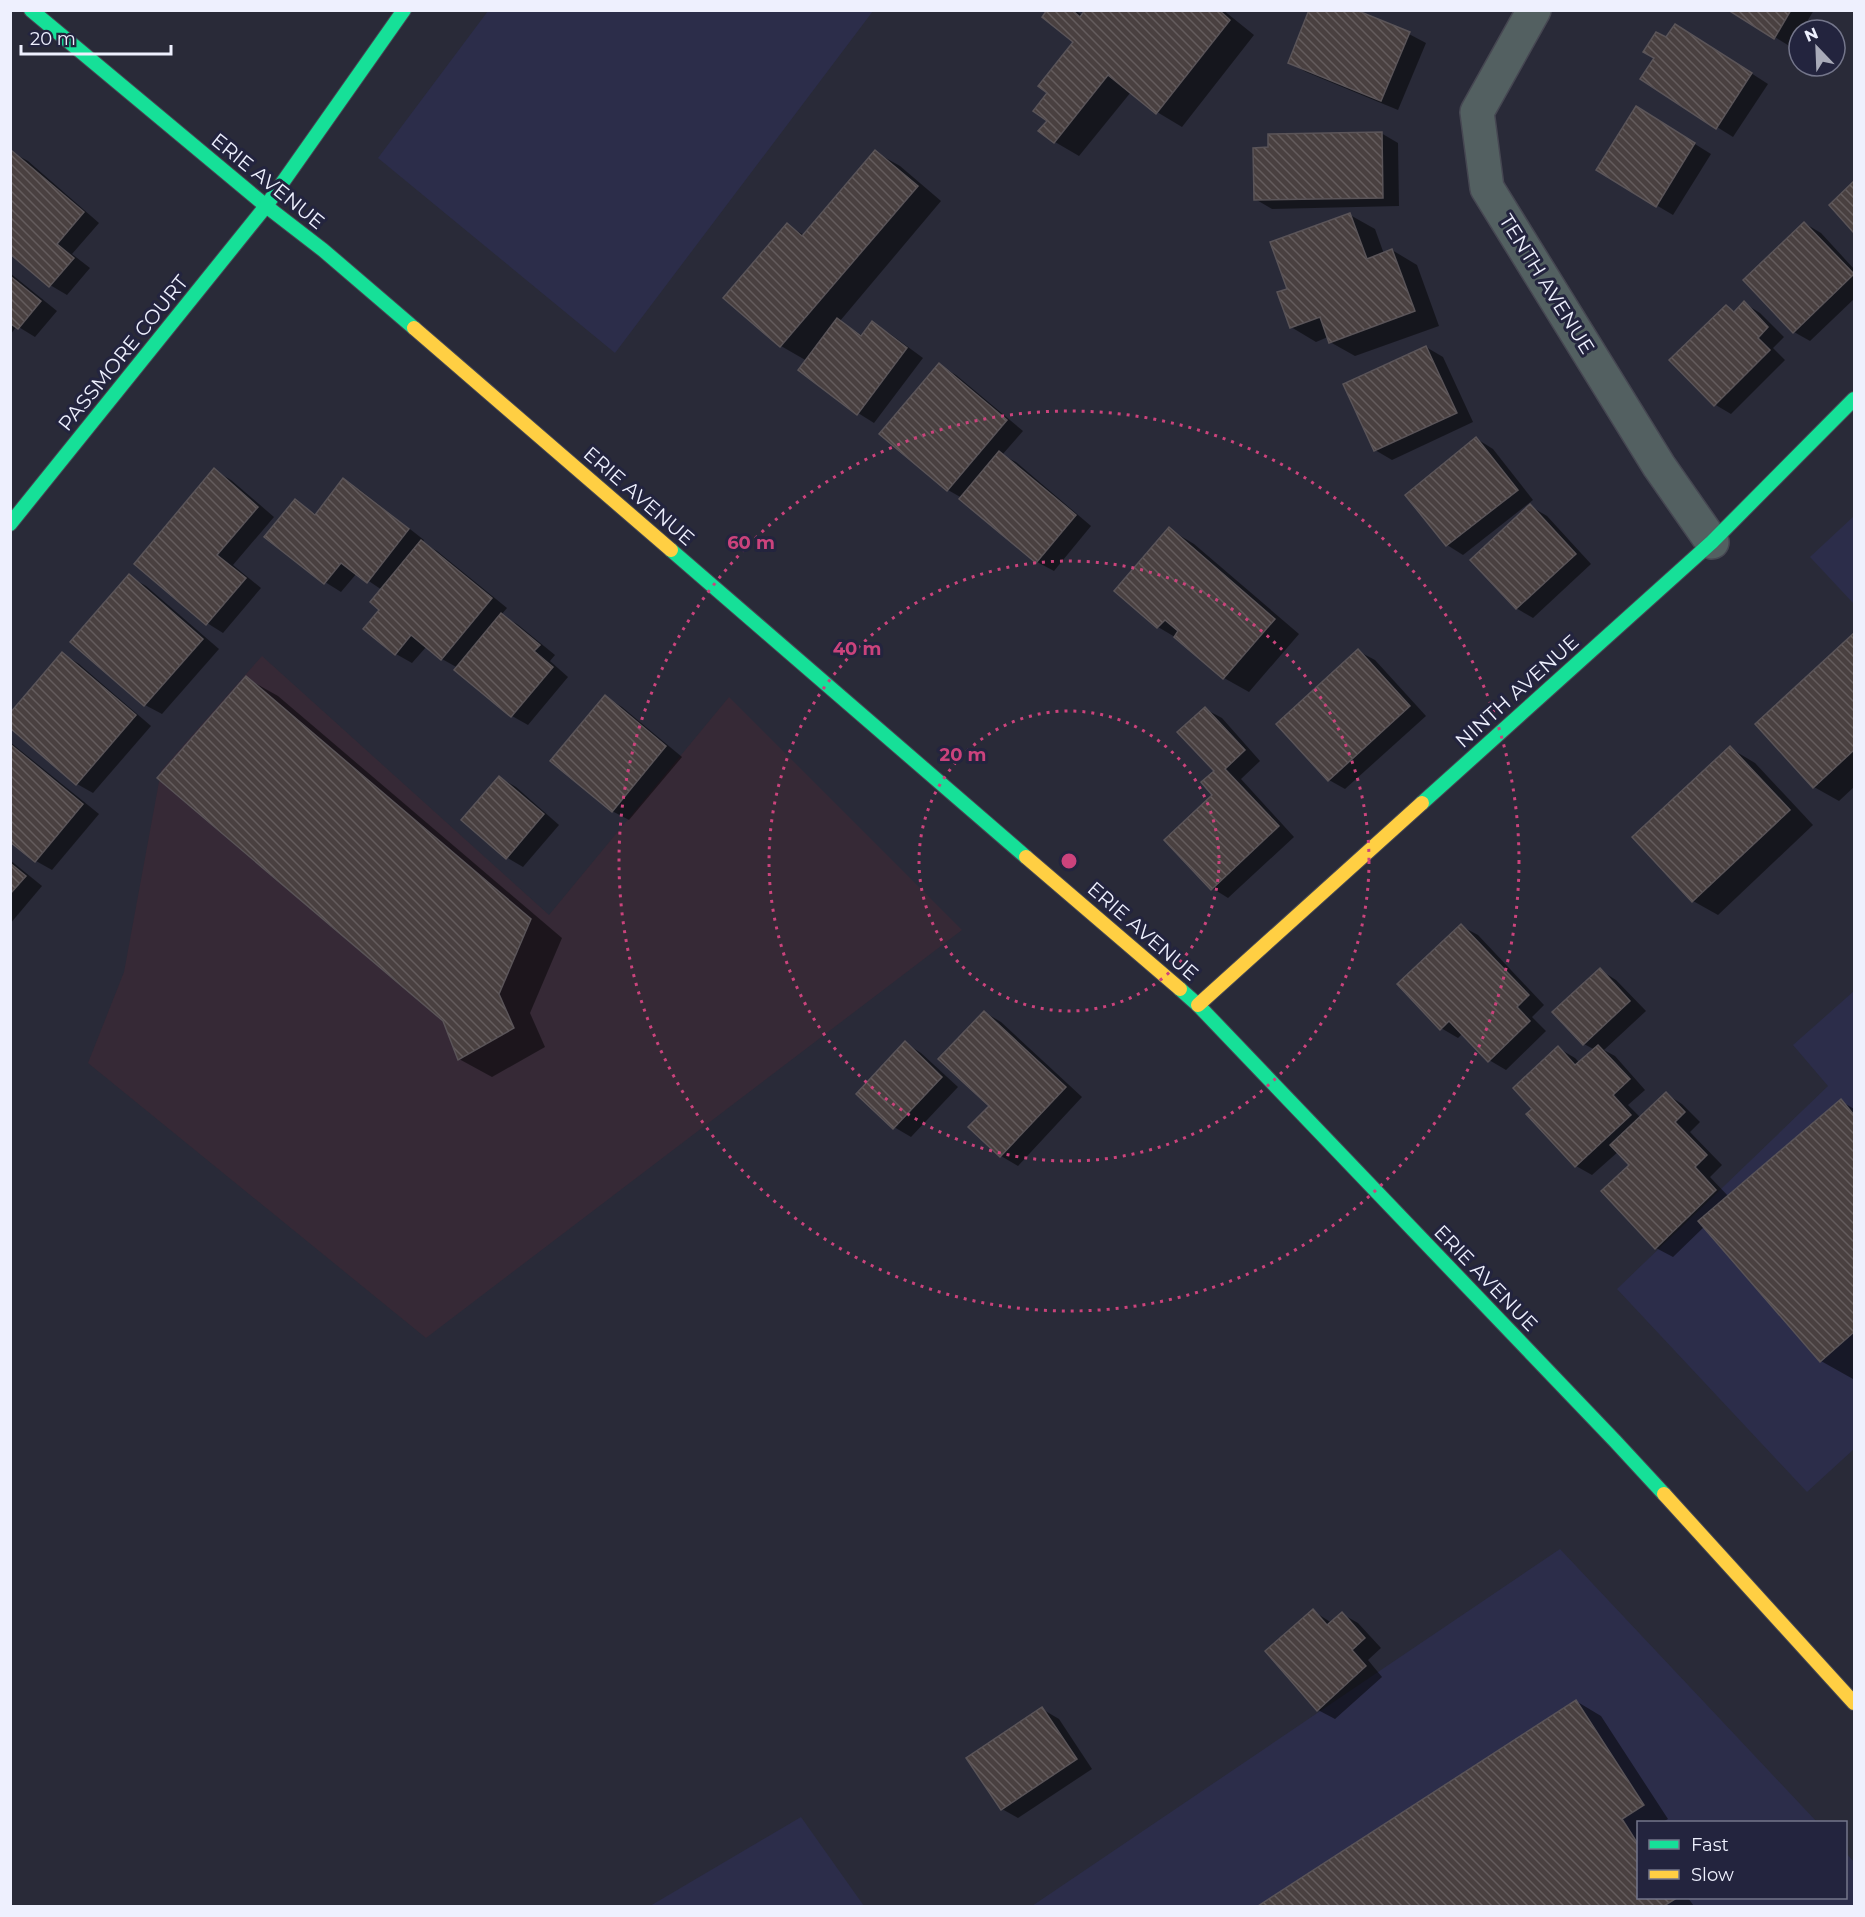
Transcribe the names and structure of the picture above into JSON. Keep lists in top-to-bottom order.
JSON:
{
  "streets": {
    "main road": ["ERIE AVENUE", "PASSMORE COURT", "NINTH AVENUE"],
    "street": ["TENTH AVENUE"]
  },
  "crossings": [
    ["ERIE AVENUE", "PASSMORE COURT"],
    ["ERIE AVENUE", "NINTH AVENUE"],
    ["TENTH AVENUE", "NINTH AVENUE"]
  ],
  "legend": ["Fast", "Slow"],
  "scale_bar": "20 m",
  "north": "top left",
  "rings": ["60 m", "40 m", "20 m"]
}
